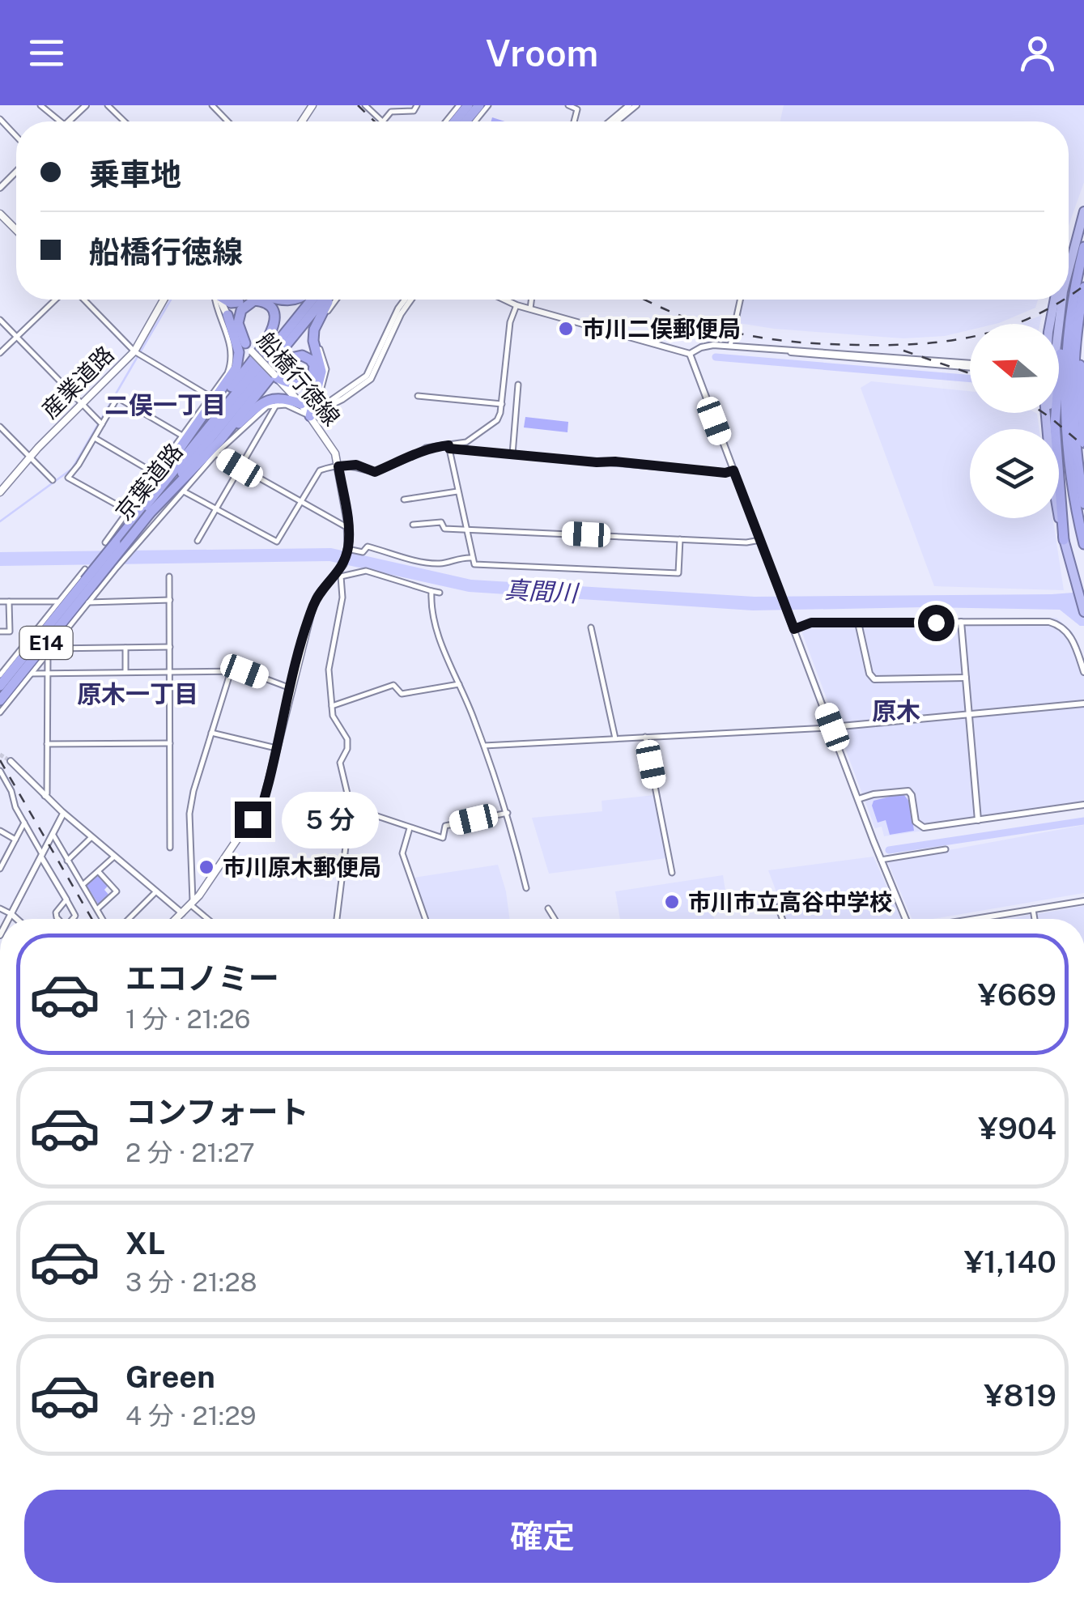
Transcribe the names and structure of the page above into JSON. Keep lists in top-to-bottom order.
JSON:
{
  "streets": {
    "highway": ["京葉道路", "E14"],
    "main road": ["船橋行徳線", "産業道路"]
  },
  "districts": ["二俣一丁目", "原木一丁目", "原木"],
  "water": ["真間川"],
  "places": ["市川二俣郵便局", "市川原木郵便局", "市川市立高谷中学校"],
  "north": "left",
  "page": {
    "header": "Vroom",
    "banner": ["乗車地", "船橋行徳線"],
    "bubble": "5 分",
    "list": [
      {
        "name": "エコノミー",
        "note": "1 分 · 21:26",
        "value": "¥669"
      },
      {
        "name": "コンフォート",
        "note": "2 分 · 21:27",
        "value": "¥904"
      },
      {
        "name": "XL",
        "note": "3 分 · 21:28",
        "value": "¥1,140"
      },
      {
        "name": "Green",
        "note": "4 分 · 21:29",
        "value": "¥819"
      }
    ],
    "buttons": "確定"
  }
}
